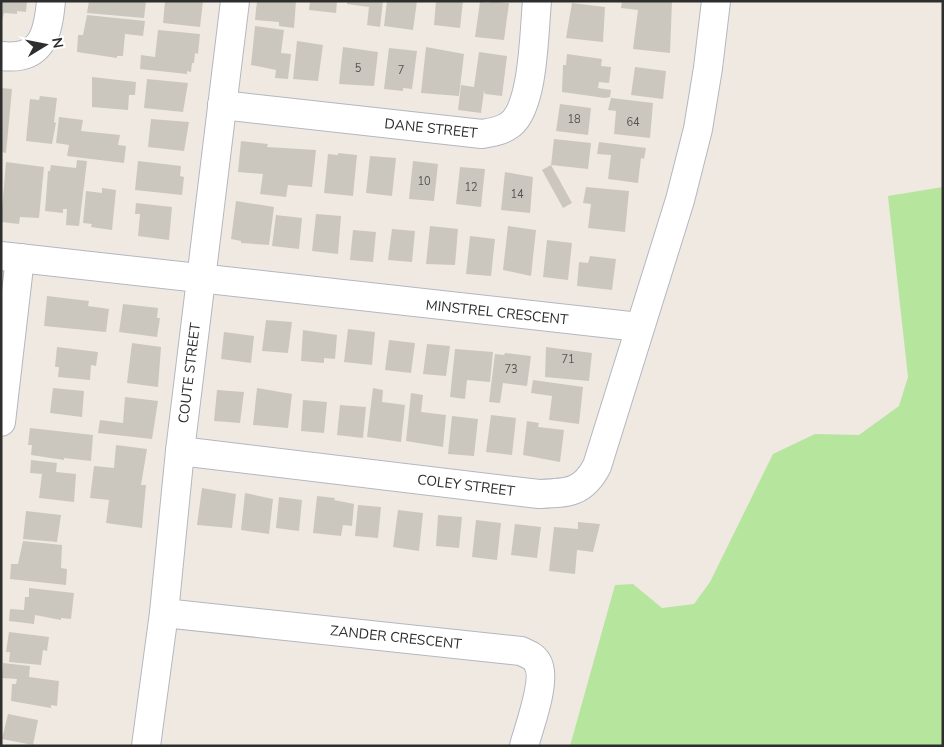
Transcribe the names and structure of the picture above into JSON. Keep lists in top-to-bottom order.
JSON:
{
  "streets": {
    "street": [
      "DANE STREET",
      "MINSTREL CRESCENT",
      "COUTE STREET",
      "COLEY STREET",
      "ZANDER CRESCENT"
    ]
  },
  "crossings": [
    ["DANE STREET", "COUTE STREET"],
    ["MINSTREL CRESCENT", "COUTE STREET"],
    ["MINSTREL CRESCENT", "COLEY STREET"],
    ["COUTE STREET", "COLEY STREET"],
    ["COUTE STREET", "ZANDER CRESCENT"]
  ],
  "house_numbers": [
    "5",
    "7",
    "18",
    "64",
    "10",
    "12",
    "14",
    "71",
    "73"
  ],
  "north": "right"
}
